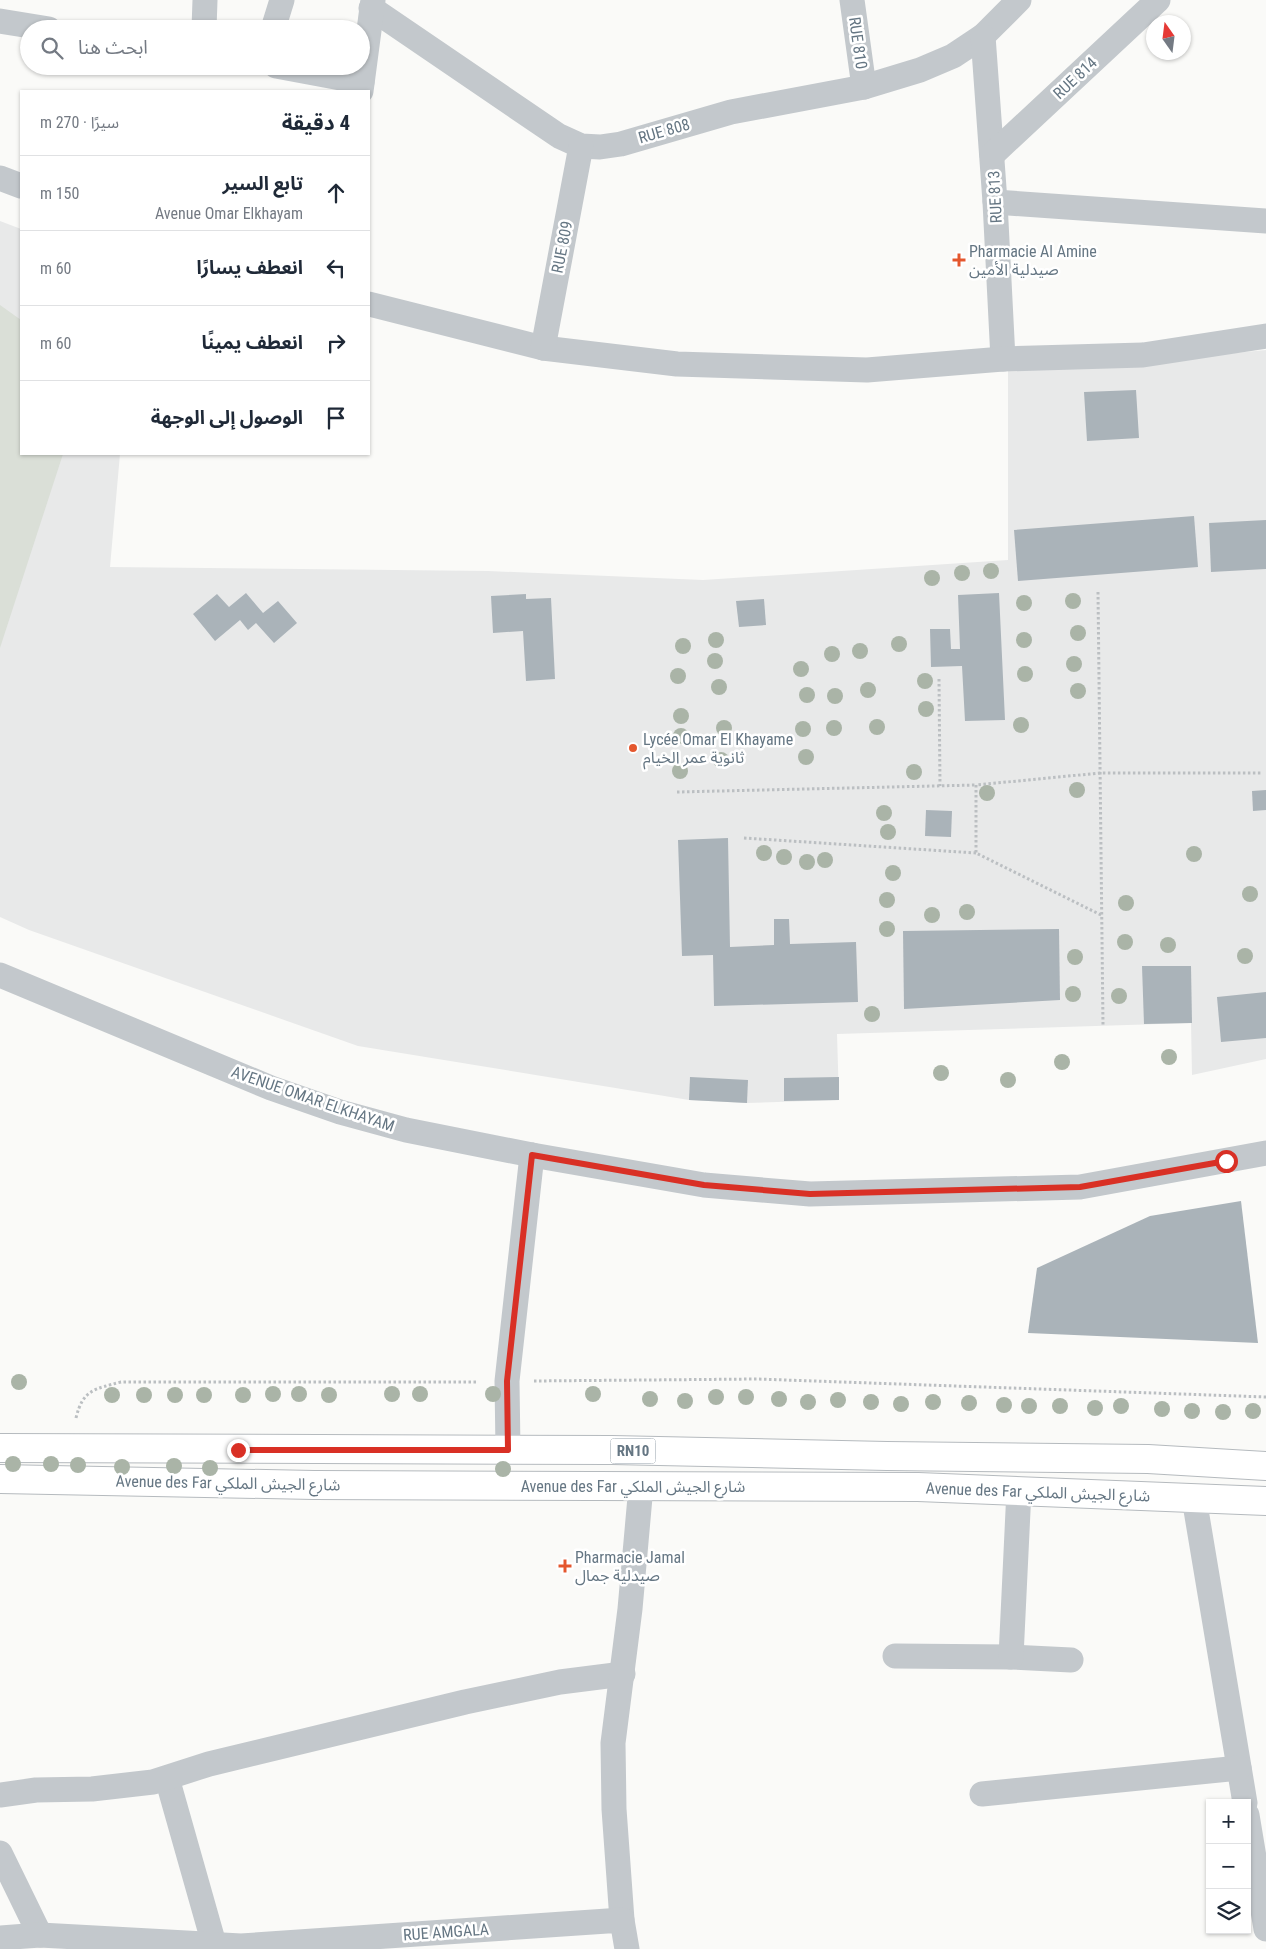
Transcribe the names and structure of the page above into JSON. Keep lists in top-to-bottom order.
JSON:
{
  "streets": {
    "main road": ["RN10", "Avenue des Far شارع الجيش الملكي"],
    "street": [
      "RUE 810",
      "RUE 814",
      "RUE 808",
      "RUE 813",
      "RUE 809",
      "AVENUE OMAR ELKHAYAM",
      "RUE AMGALA"
    ]
  },
  "crossings": [
    ["RUE 810", "RUE 808"],
    ["RUE 814", "RUE 813"],
    ["RUE 808", "RUE 813"],
    ["RUE 808", "RUE 809"]
  ],
  "places": {
    "health": ["Pharmacie Al Amine صيدلية الأمين", "Pharmacie Jamal صيدلية جمال"],
    "other": ["Lycée Omar El Khayame ثانوية عمر الخيام"]
  },
  "north": "top",
  "page": {
    "search": "ابحث هنا",
    "heading": ["4 دقيقة", "سيرًا · 270 m"],
    "list": [
      ["تابع السير", "Avenue Omar Elkhayam", "150 m"],
      ["انعطف يسارًا", "60 m"],
      ["انعطف يمينًا", "60 m"],
      "الوصول إلى الوجهة"
    ],
    "map_buttons": ["+", "−"]
  }
}
